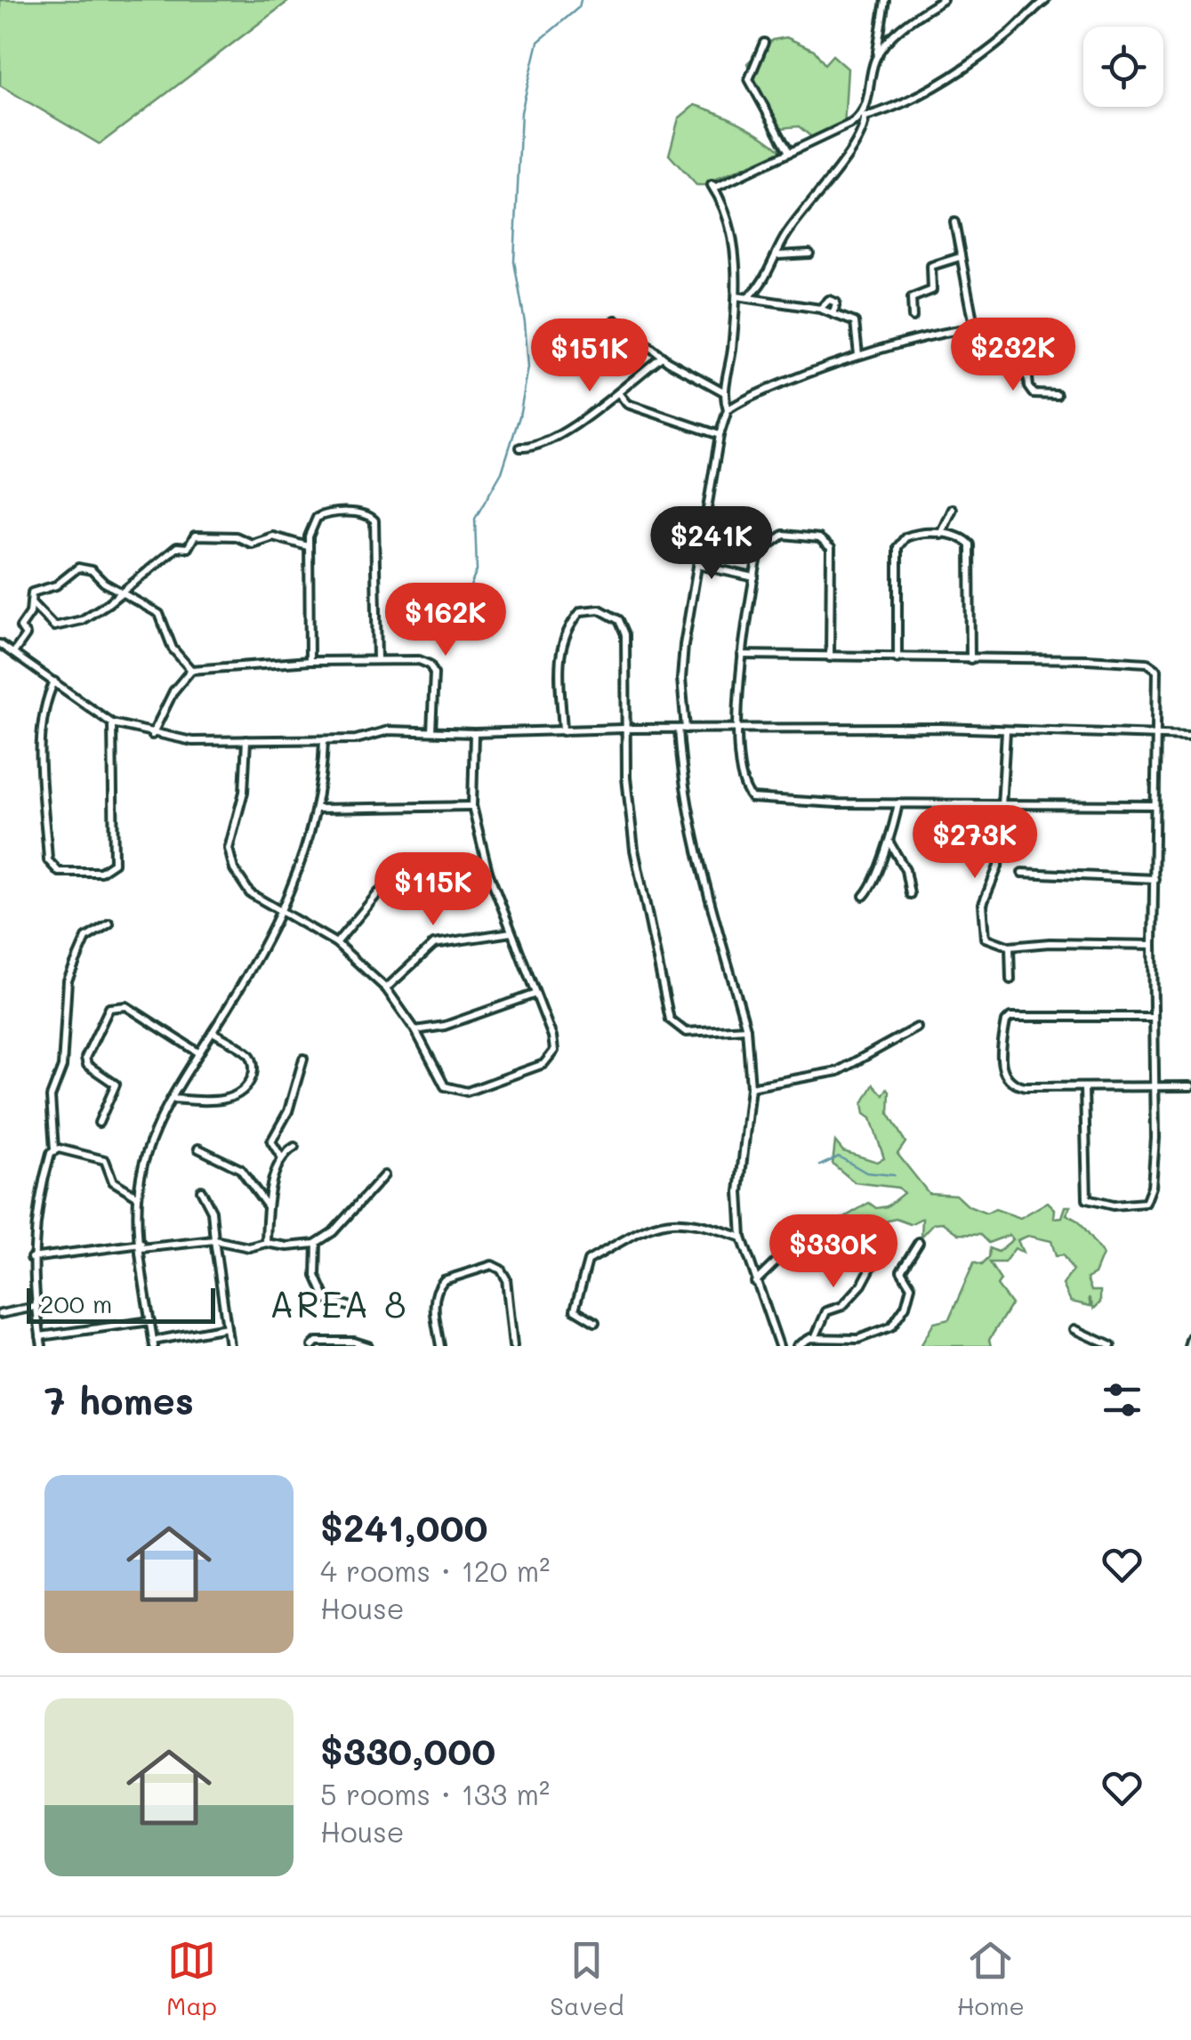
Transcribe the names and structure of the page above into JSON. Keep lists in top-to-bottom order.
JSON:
{
  "districts": ["AREA 8"],
  "scale_bar": "200 m",
  "page": {
    "price": [
      "$232K",
      "$151K",
      "$241K",
      "$162K",
      "$273K",
      "$115K",
      "$330K"
    ],
    "scale": "200 m",
    "heading": "7 homes",
    "list": [
      {
        "name": "$241,000",
        "note": "4 rooms · 120 m² · House"
      },
      {
        "name": "$330,000",
        "note": "5 rooms · 133 m² · House"
      }
    ],
    "tabs": ["Map", "Saved", "Home"]
  }
}
